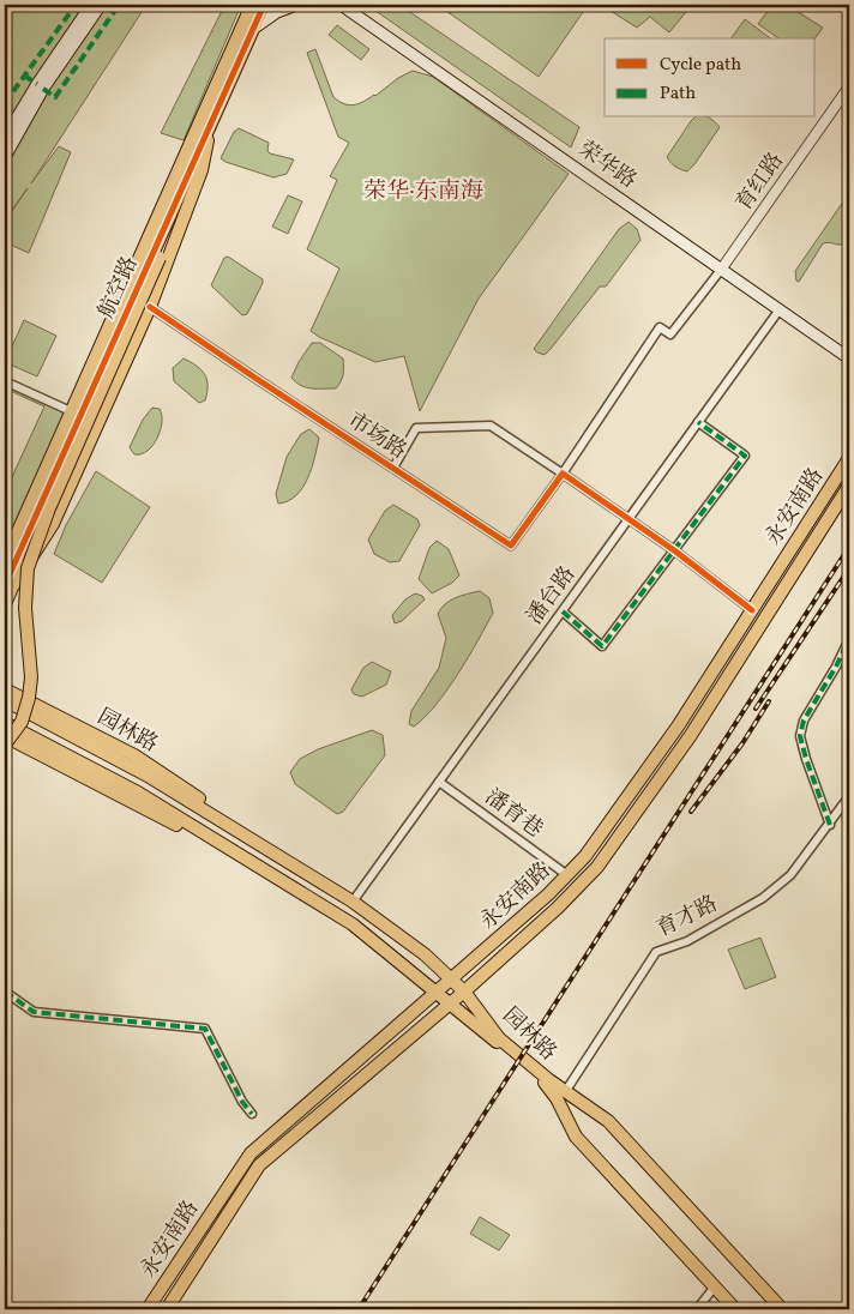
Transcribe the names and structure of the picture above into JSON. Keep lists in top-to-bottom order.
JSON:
{
  "streets": {
    "main road": [
      "荣华路",
      "航空路",
      "永安南路",
      "园林路"
    ],
    "street": [
      "育红路",
      "市场路",
      "潘台路",
      "潘育巷",
      "育才路"
    ]
  },
  "crossings": [
    ["荣华路", "育红路"],
    ["荣华路", "潘台路"],
    ["永安南路", "园林路"],
    ["永安南路", "潘育巷"],
    ["潘台路", "园林路"],
    ["潘台路", "潘育巷"],
    ["园林路", "育才路"]
  ],
  "districts": ["荣华·东南海"],
  "legend": ["Cycle path", "Path"]
}
